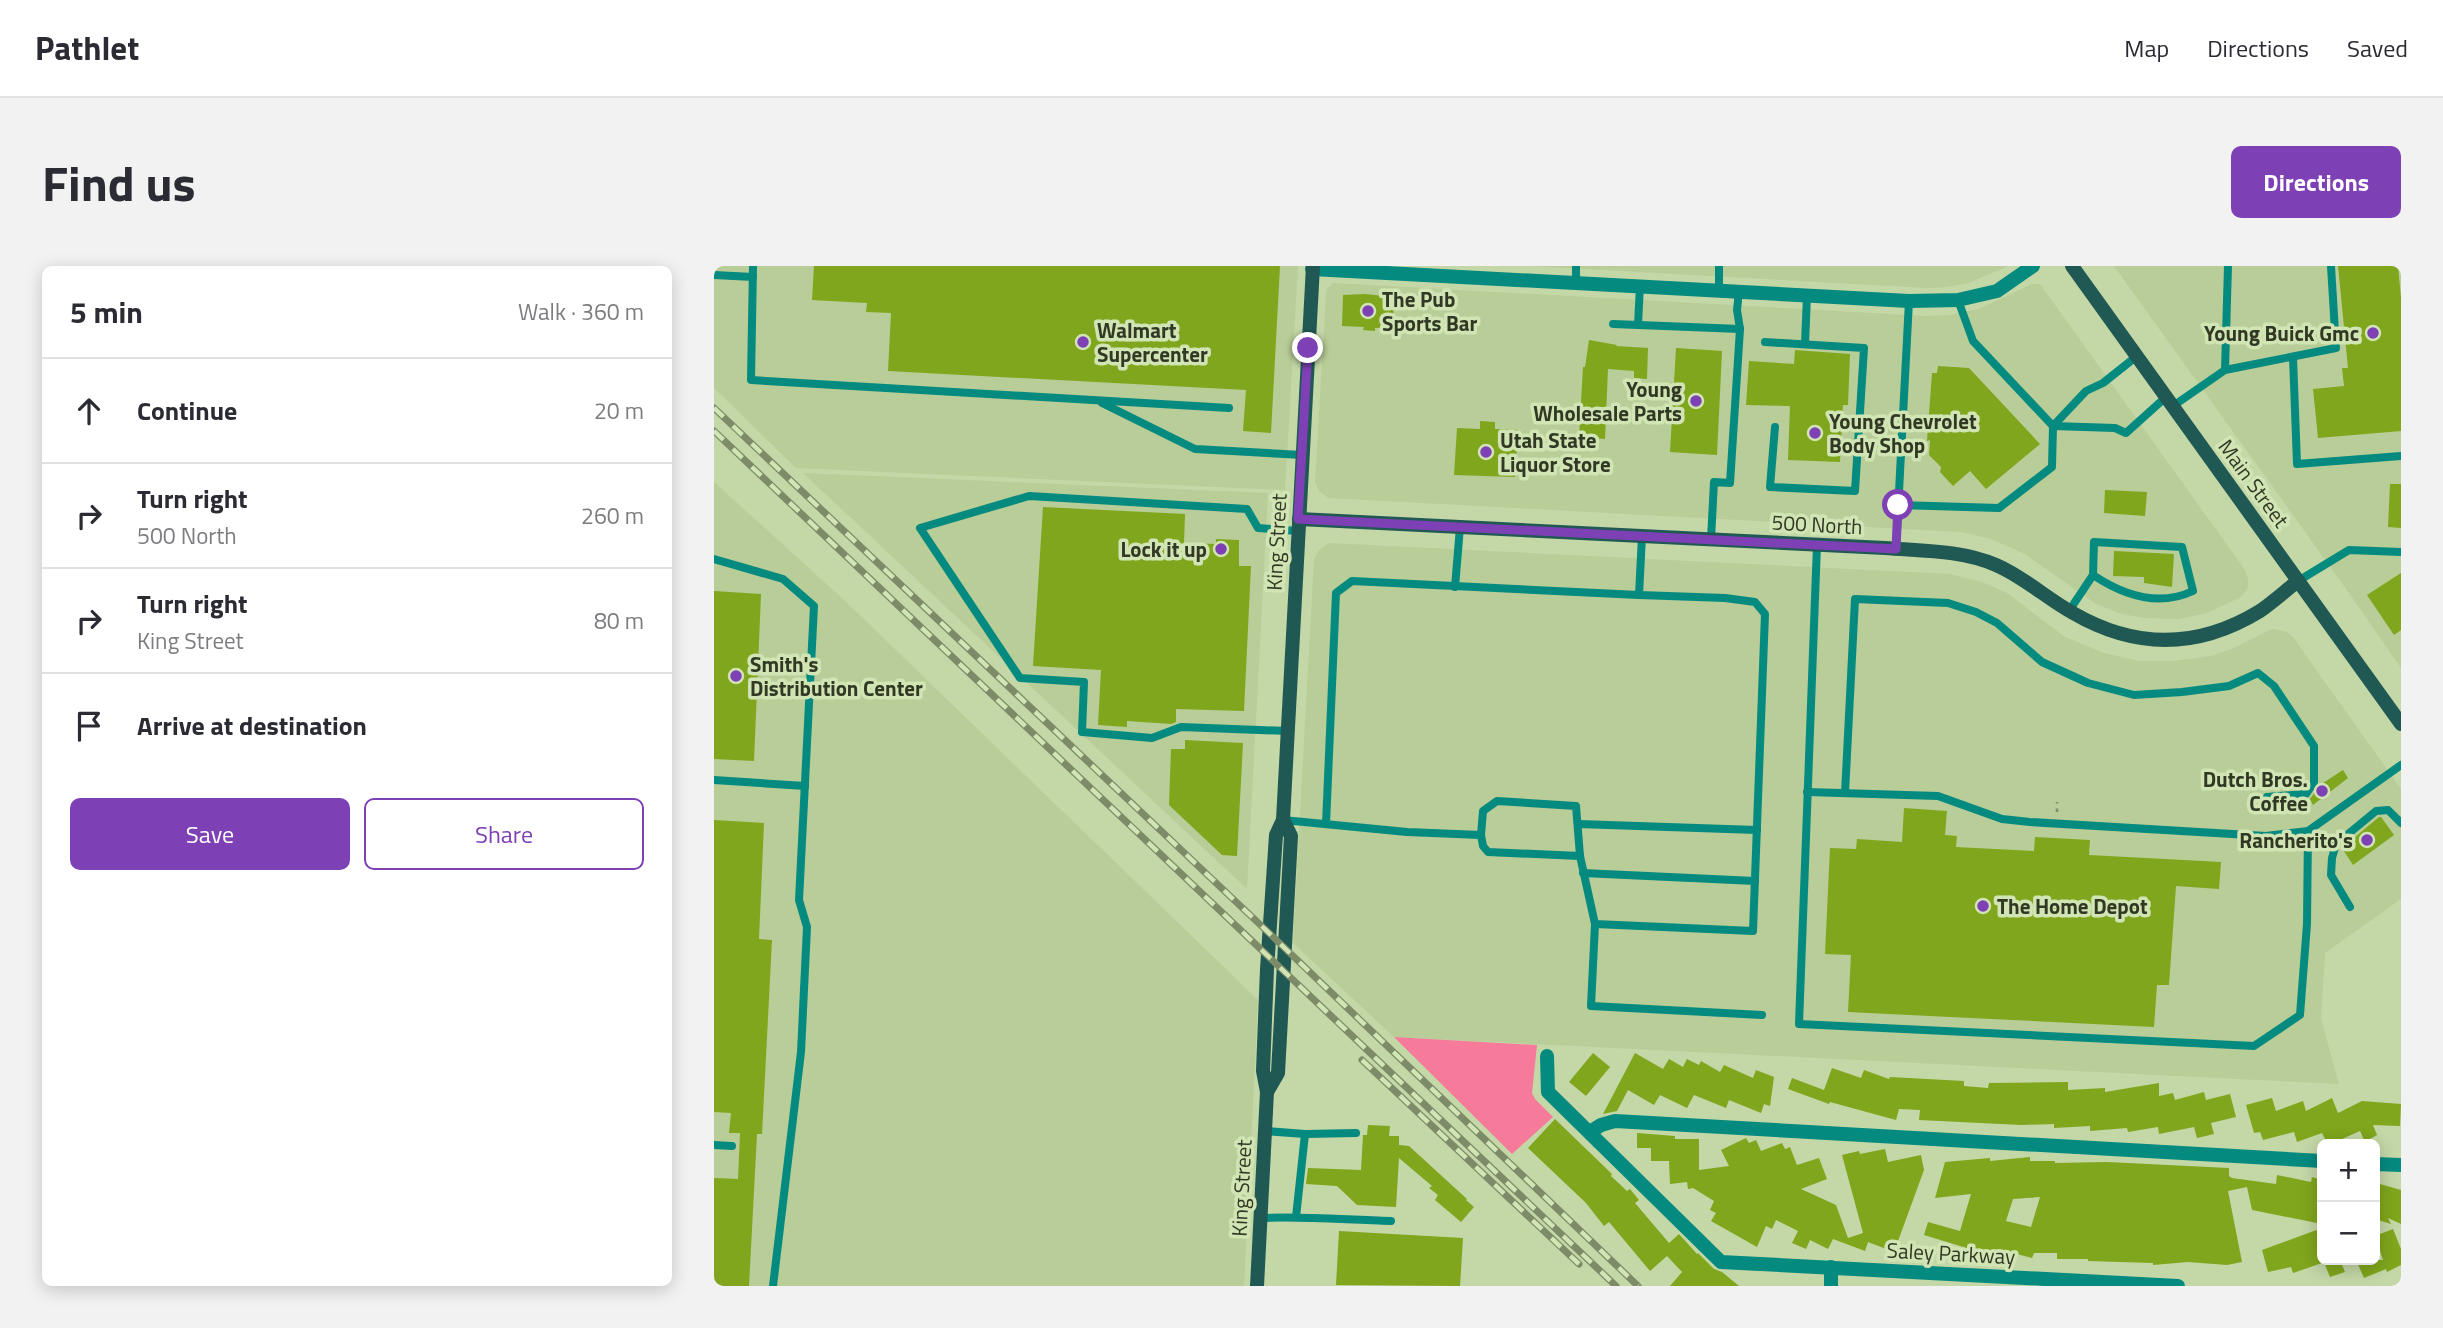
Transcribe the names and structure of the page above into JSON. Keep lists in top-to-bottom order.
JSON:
{
  "streets": {
    "street": [
      "Main Street",
      "500 North",
      "King Street",
      "Saley Parkway"
    ]
  },
  "crossings": [
    ["Main Street", "500 North"],
    ["500 North", "King Street"]
  ],
  "places": [
    "The Pub Sports Bar",
    "Young Buick Gmc",
    "Walmart Supercenter",
    "Young Wholesale Parts",
    "Young Chevrolet Body Shop",
    "Utah State Liquor Store",
    "Lock it up",
    "Smith's Distribution Center",
    "Dutch Bros. Coffee",
    "Rancherito's",
    "The Home Depot"
  ],
  "page": {
    "header": "Pathlet",
    "nav": ["Map", "Directions", "Saved"],
    "title": "Find us",
    "buttons": [
      "Directions",
      ["Save", "Share"]
    ],
    "heading": ["5 min", "Walk · 360 m"],
    "list": [
      ["Continue", "20 m"],
      ["Turn right", "500 North", "260 m"],
      ["Turn right", "King Street", "80 m"],
      "Arrive at destination"
    ],
    "map_buttons": ["+", "−"]
  }
}
